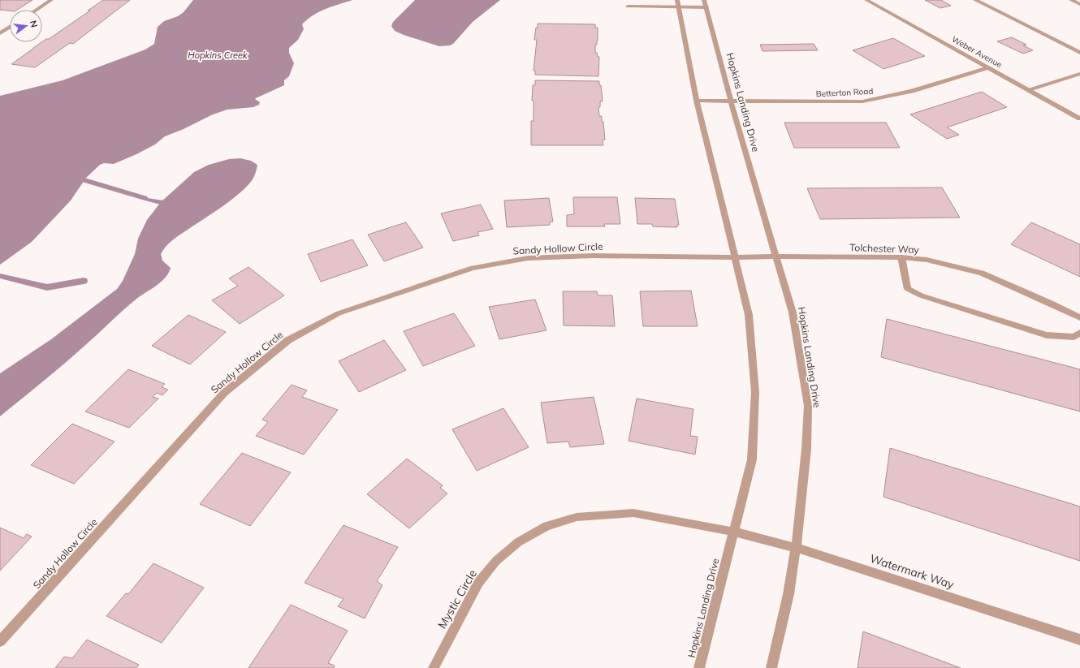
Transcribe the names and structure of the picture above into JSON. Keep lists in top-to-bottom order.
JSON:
{
  "streets": {
    "street": [
      "Weber Avenue",
      "Betterton Road",
      "Hopkins Landing Drive",
      "Sandy Hollow Circle",
      "Tolchester Way",
      "Watermark Way",
      "Mystic Circle"
    ]
  },
  "crossings": [
    ["Weber Avenue", "Betterton Road"],
    ["Betterton Road", "Hopkins Landing Drive"],
    ["Hopkins Landing Drive", "Sandy Hollow Circle"],
    ["Hopkins Landing Drive", "Tolchester Way"],
    ["Hopkins Landing Drive", "Watermark Way"],
    ["Hopkins Landing Drive", "Mystic Circle"],
    ["Sandy Hollow Circle", "Tolchester Way"],
    ["Watermark Way", "Mystic Circle"]
  ],
  "water": ["Hopkins Creek"],
  "north": "right"
}
